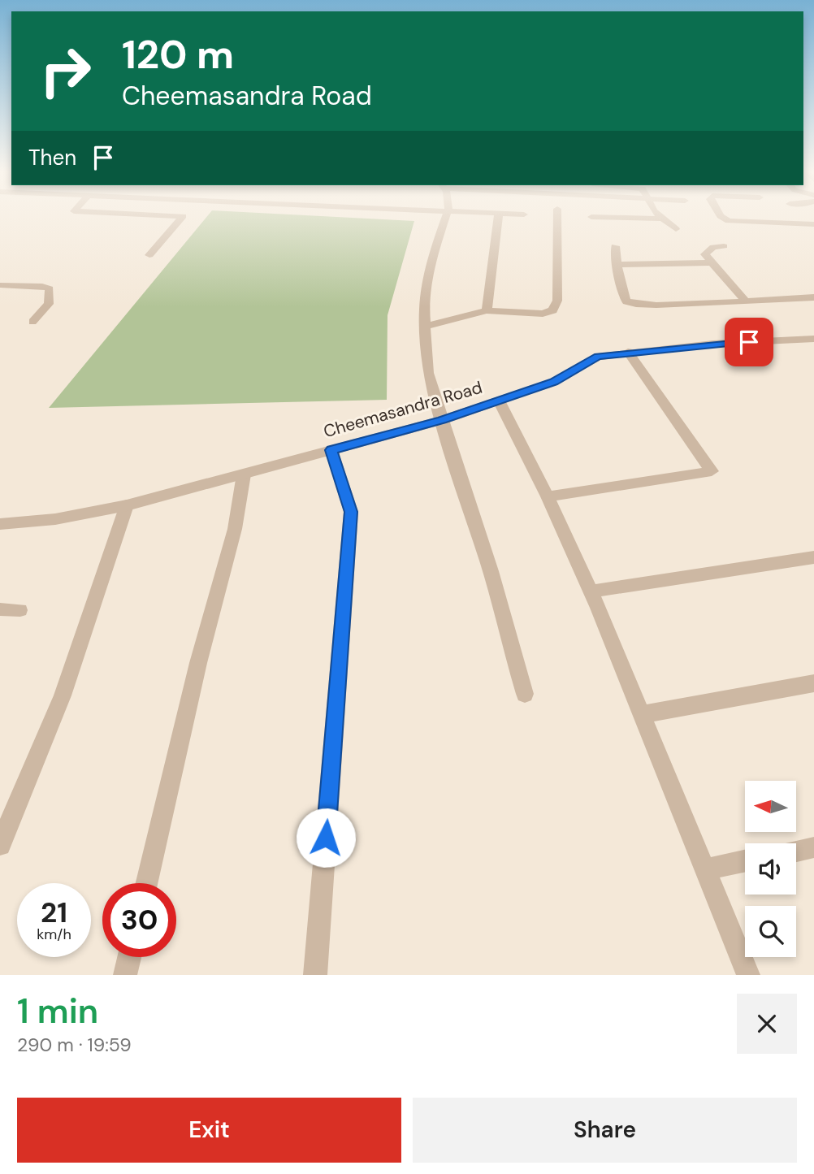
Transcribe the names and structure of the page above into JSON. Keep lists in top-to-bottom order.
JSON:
{
  "streets": {
    "street": ["Cheemasandra Road"]
  },
  "north": "left",
  "page": {
    "turn": ["120 m", "Cheemasandra Road"],
    "then": "Then",
    "speed": "21 km/h",
    "limit": "30",
    "heading": ["1 min", "290 m · 19:59"],
    "buttons": ["Exit", "Share"]
  }
}
